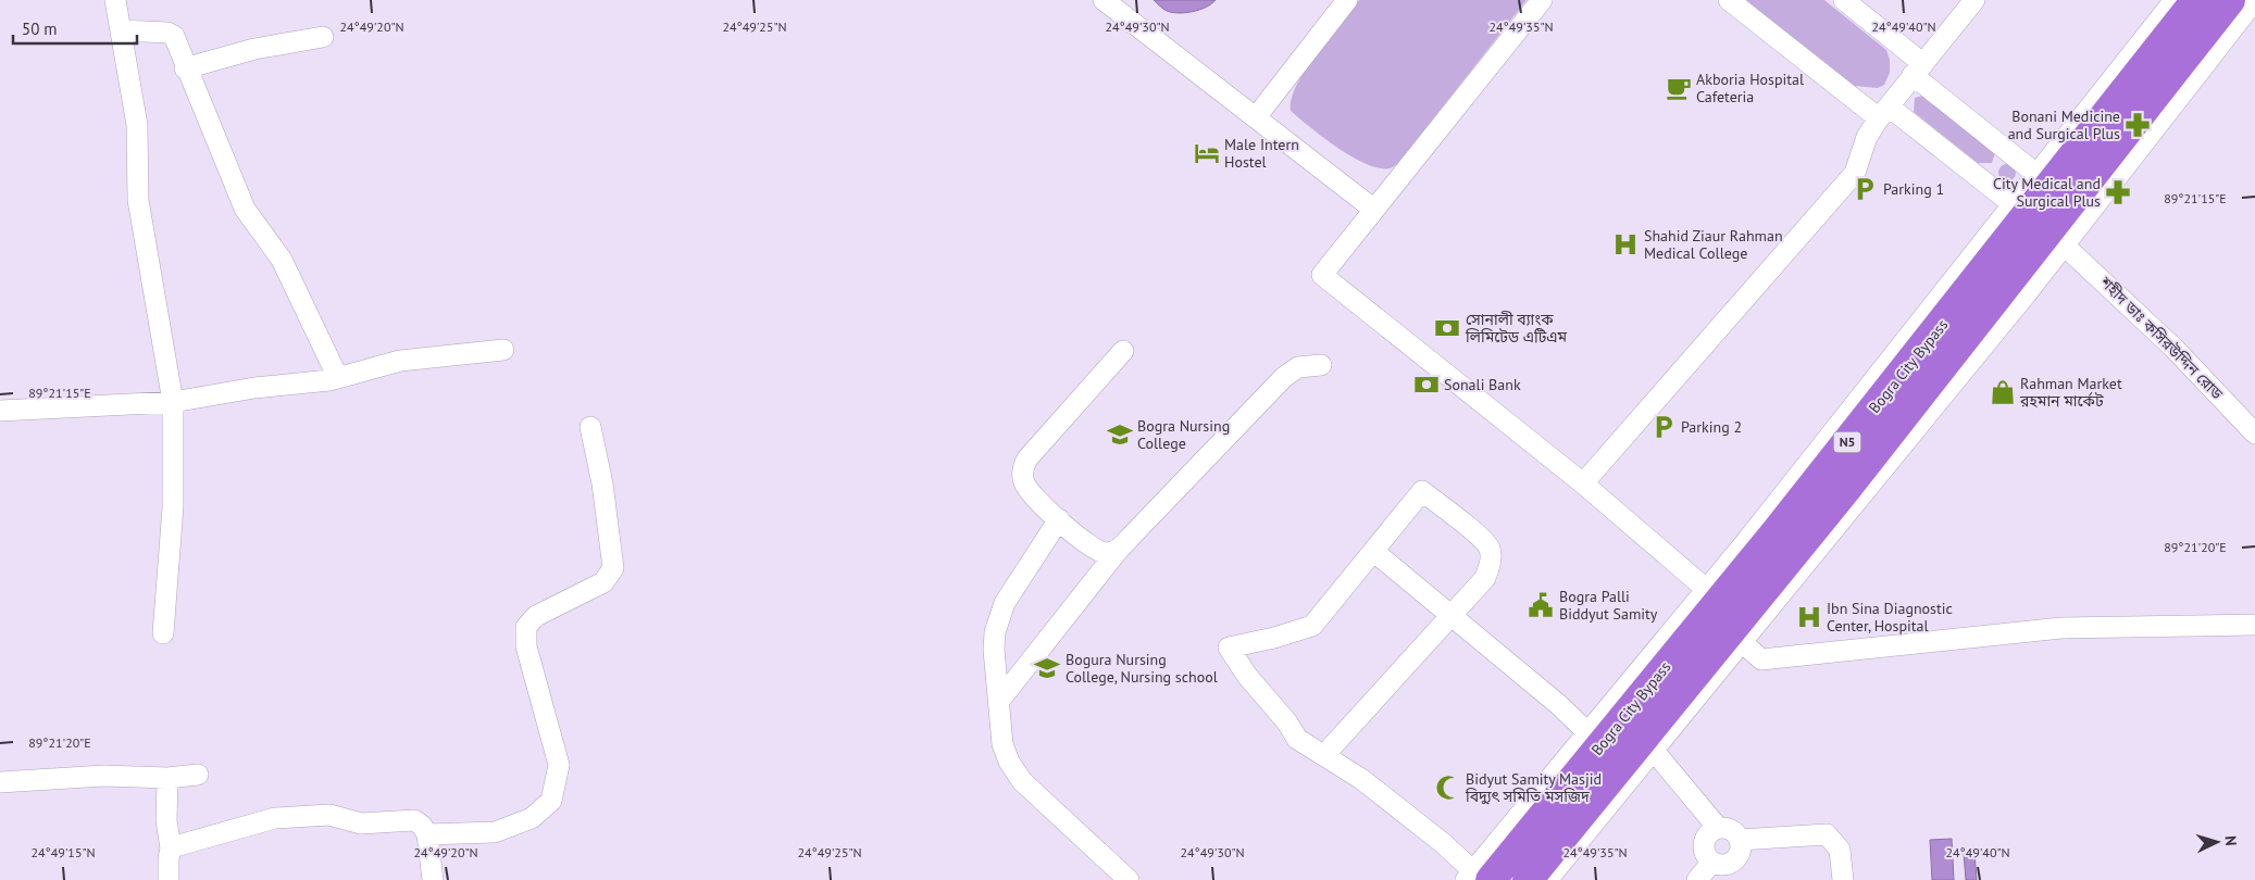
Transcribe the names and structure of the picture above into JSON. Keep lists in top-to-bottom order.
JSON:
{
  "streets": {
    "highway": ["Bogra City Bypass", "N5"],
    "street": ["শহীদ ডাঃ কসিরউদ্দিন রোড"]
  },
  "places": {
    "cafe": ["Akboria Hospital Cafeteria"],
    "pharmacy": ["Bonani Medicine and Surgical Plus", "City Medical and Surgical Plus"],
    "hotel": ["Male Intern Hostel"],
    "parking": ["Parking 1", "Parking 2"],
    "hospital": ["Shahid Ziaur Rahman Medical College", "Ibn Sina Diagnostic Center, Hospital"],
    "bank": ["সোনালী ব্যাংক লিমিটেড এটিএম", "Sonali Bank"],
    "shop": ["Rahman Market রহমান মার্কেট"],
    "school or university": ["Bogra Nursing College", "Bogura Nursing College, Nursing school"],
    "public building": ["Bogra Palli Biddyut Samity"],
    "mosque": ["Bidyut Samity Masjid বিদ্যুৎ সমিতি মসজিদ"]
  },
  "scale_bar": "50 m",
  "north": "right",
  "coordinates": [
    "24°49'20\"N",
    "24°49'25\"N",
    "24°49'30\"N",
    "24°49'35\"N",
    "24°49'40\"N",
    "89°21'15\"E",
    "89°21'20\"E",
    "24°49'15\"N"
  ]
}
